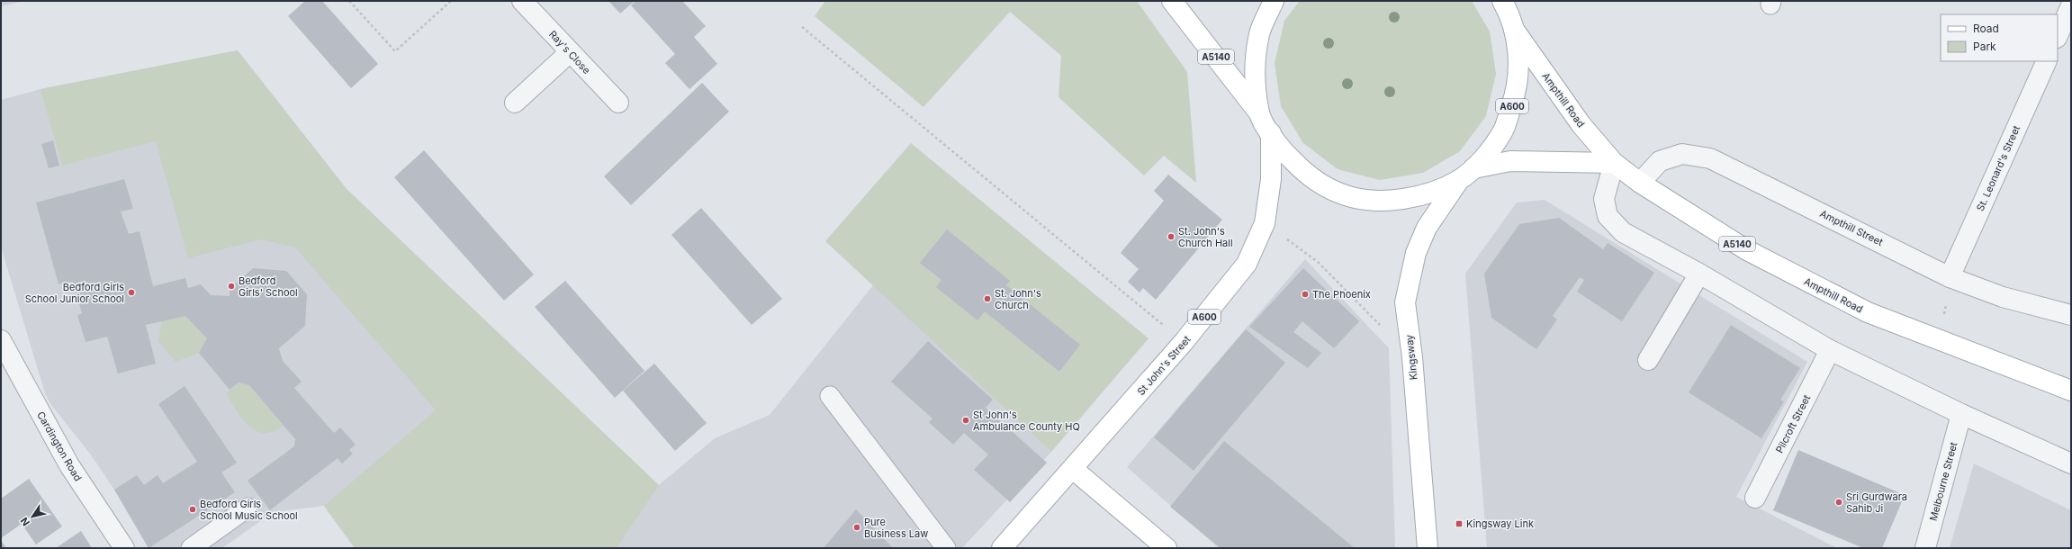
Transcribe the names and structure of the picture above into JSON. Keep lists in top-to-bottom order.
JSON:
{
  "streets": {
    "main road": [
      "A5140",
      "Ampthill Road",
      "A600",
      "Kingsway",
      "St John's Street"
    ],
    "street": [
      "Ray's Close",
      "St. Leonard's Street",
      "Ampthill Street",
      "Pilcroft Street",
      "Cardington Road",
      "Melbourne Street"
    ]
  },
  "crossings": [
    ["A5140", "A600"],
    ["Ampthill Road", "A600"],
    ["Ampthill Road", "Ampthill Street"],
    ["A600", "Kingsway"],
    ["A600", "St John's Street"],
    ["St. Leonard's Street", "Ampthill Street"]
  ],
  "places": {
    "other": [
      "St. John's Church Hall",
      "Bedford Girls' School",
      "Bedford Girls School Junior School",
      "The Phoenix",
      "St. John's Church",
      "St John's Ambulance County HQ",
      "Sri Gurdwara Sahib Ji",
      "Bedford Girls School Music School",
      "Pure Business Law"
    ],
    "transit": ["Kingsway Link"]
  },
  "legend": ["Road", "Park"],
  "north": "bottom left"
}
